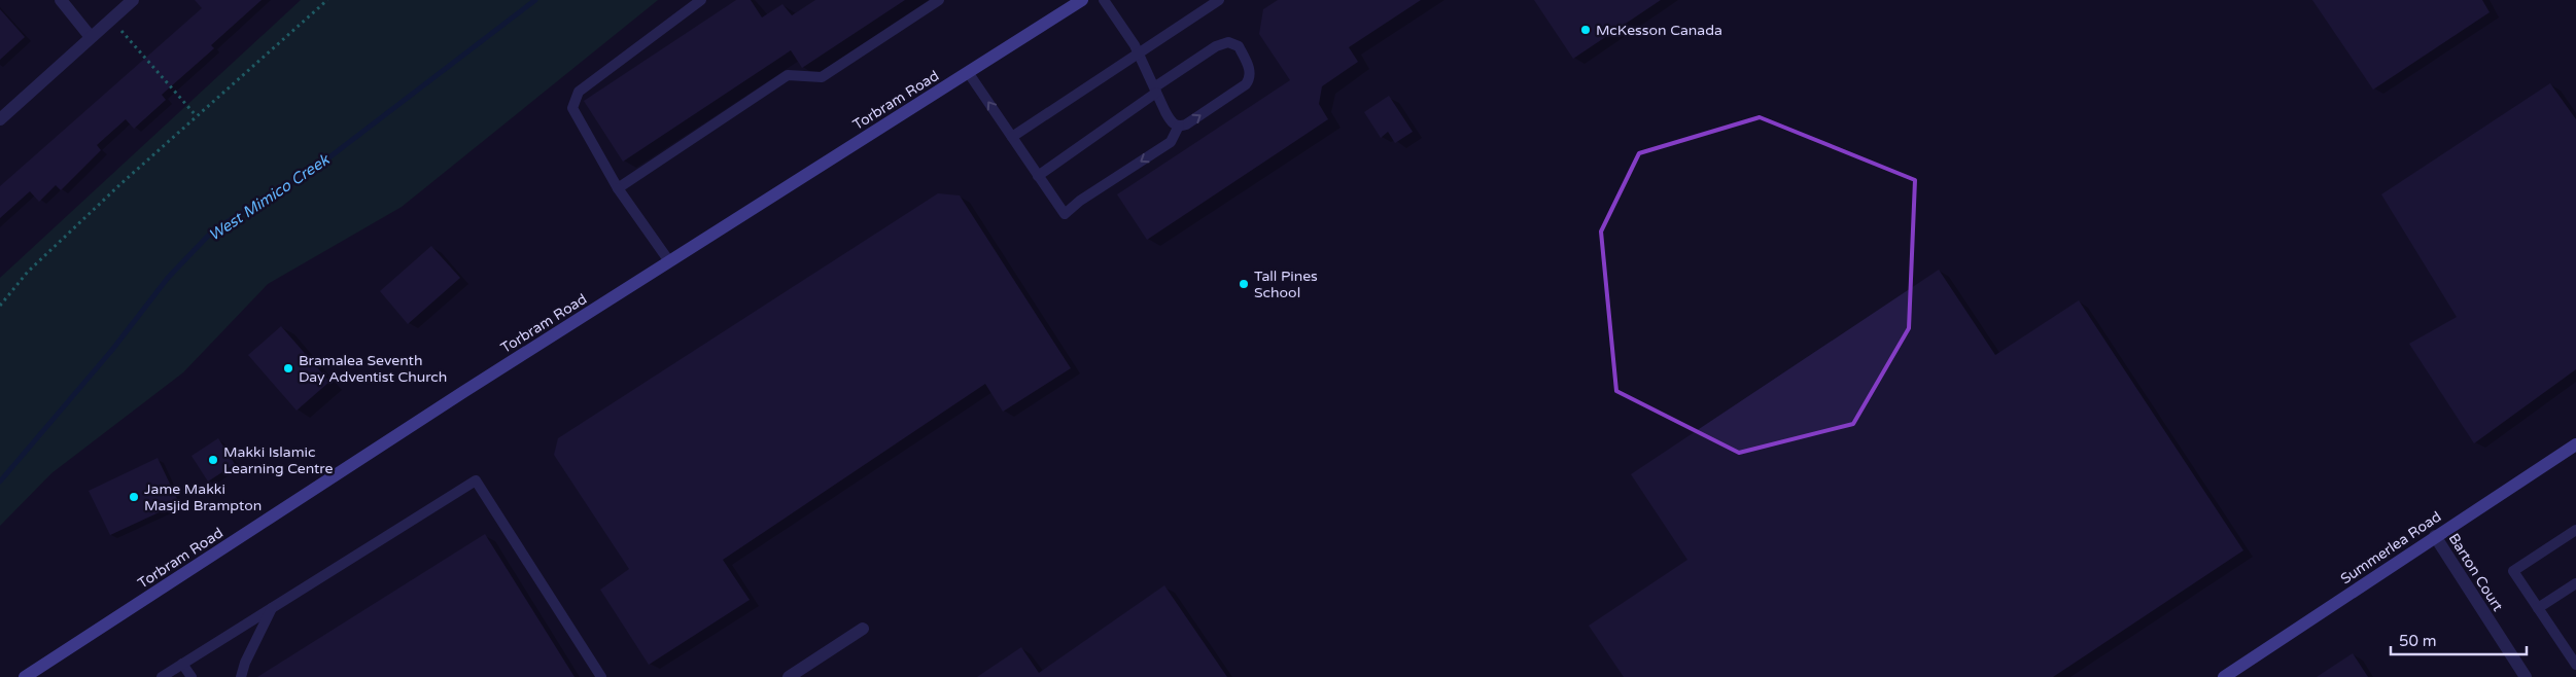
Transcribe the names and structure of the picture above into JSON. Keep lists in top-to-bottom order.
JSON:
{
  "streets": {
    "main road": ["Torbram Road", "Summerlea Road"],
    "street": ["Barton Court"]
  },
  "crossings": [
    ["Summerlea Road", "Barton Court"]
  ],
  "water": ["West Mimico Creek"],
  "places": [
    "McKesson Canada",
    "Tall Pines School",
    "Bramalea Seventh Day Adventist Church",
    "Makki Islamic Learning Centre",
    "Jame Makki Masjid Brampton"
  ],
  "scale_bar": "50 m"
}
